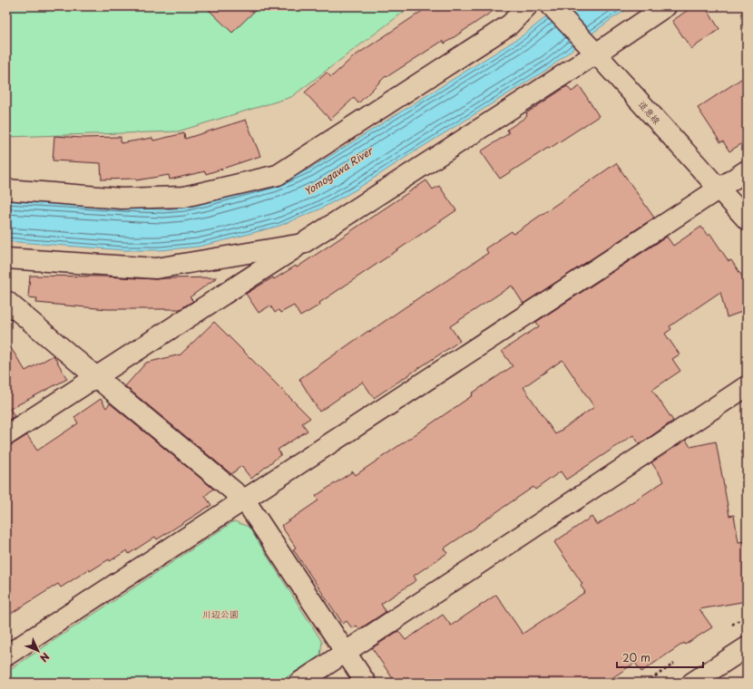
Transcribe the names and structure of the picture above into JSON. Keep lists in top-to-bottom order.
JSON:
{
  "streets": {
    "street": ["道意線"]
  },
  "water": ["Yomogawa River"],
  "parks": ["川辺公園"],
  "scale_bar": "20 m",
  "north": "bottom right"
}
